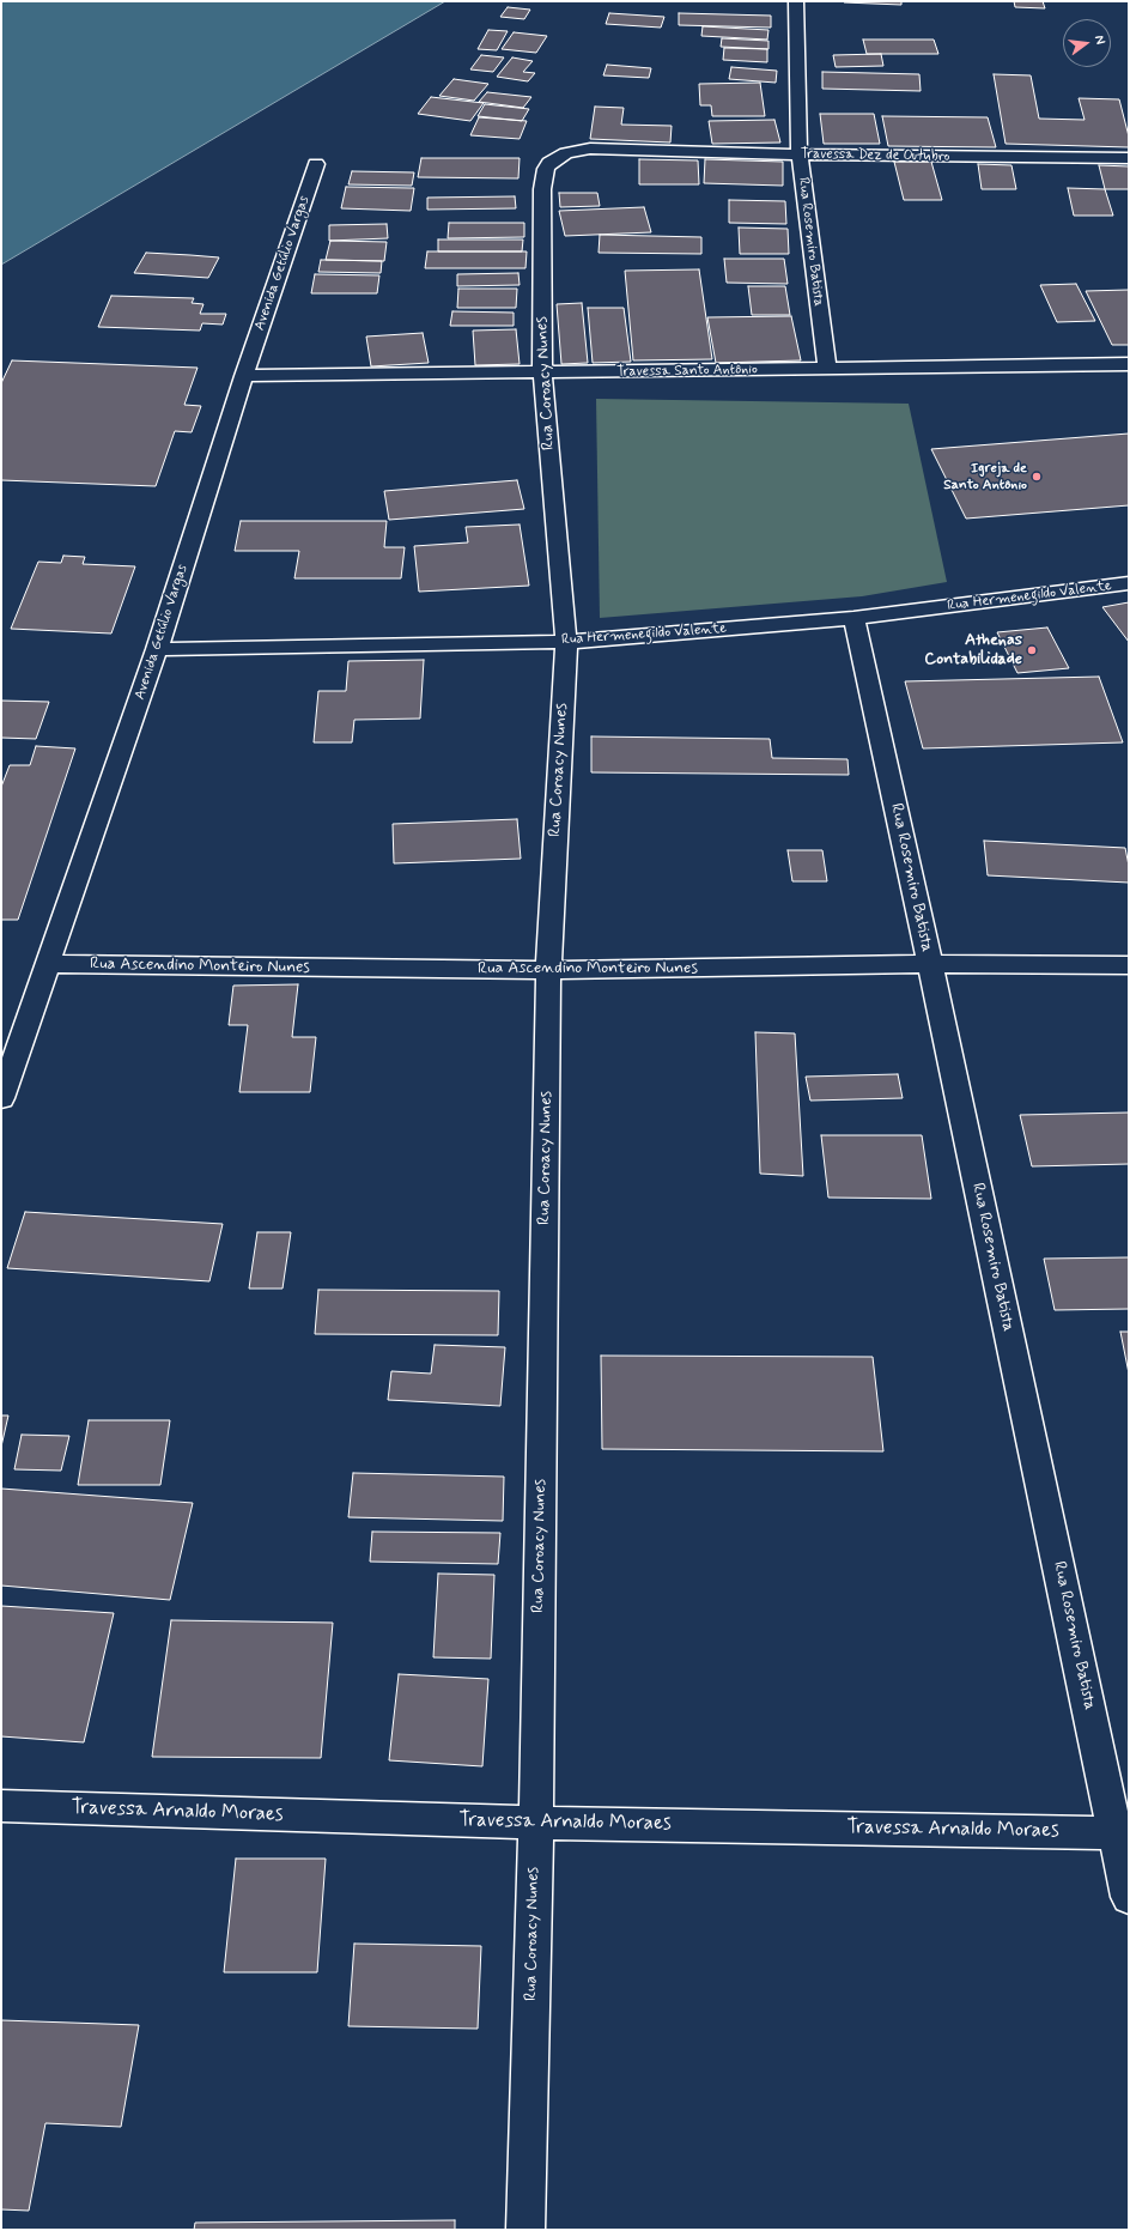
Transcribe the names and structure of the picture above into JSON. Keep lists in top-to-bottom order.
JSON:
{
  "streets": {
    "street": [
      "Travessa Dez de Outubro",
      "Rua Rosemiro Batista",
      "Avenida Getúlio Vargas",
      "Travessa Santo Antônio",
      "Rua Coroacy Nunes",
      "Rua Hermenegildo Valente",
      "Rua Ascendino Monteiro Nunes",
      "Travessa Arnaldo Moraes"
    ]
  },
  "crossings": [
    ["Travessa Dez de Outubro", "Rua Rosemiro Batista"],
    ["Travessa Dez de Outubro", "Rua Coroacy Nunes"],
    ["Rua Rosemiro Batista", "Travessa Santo Antônio"],
    ["Rua Rosemiro Batista", "Rua Hermenegildo Valente"],
    ["Rua Rosemiro Batista", "Rua Ascendino Monteiro Nunes"],
    ["Rua Rosemiro Batista", "Travessa Arnaldo Moraes"],
    ["Avenida Getúlio Vargas", "Travessa Santo Antônio"],
    ["Avenida Getúlio Vargas", "Rua Hermenegildo Valente"],
    ["Avenida Getúlio Vargas", "Rua Ascendino Monteiro Nunes"],
    ["Travessa Santo Antônio", "Rua Coroacy Nunes"],
    ["Rua Coroacy Nunes", "Rua Hermenegildo Valente"],
    ["Rua Coroacy Nunes", "Rua Ascendino Monteiro Nunes"],
    ["Rua Coroacy Nunes", "Travessa Arnaldo Moraes"]
  ],
  "places": ["Igreja de Santo Antônio", "Athenas Contabilidade"],
  "north": "right"
}
